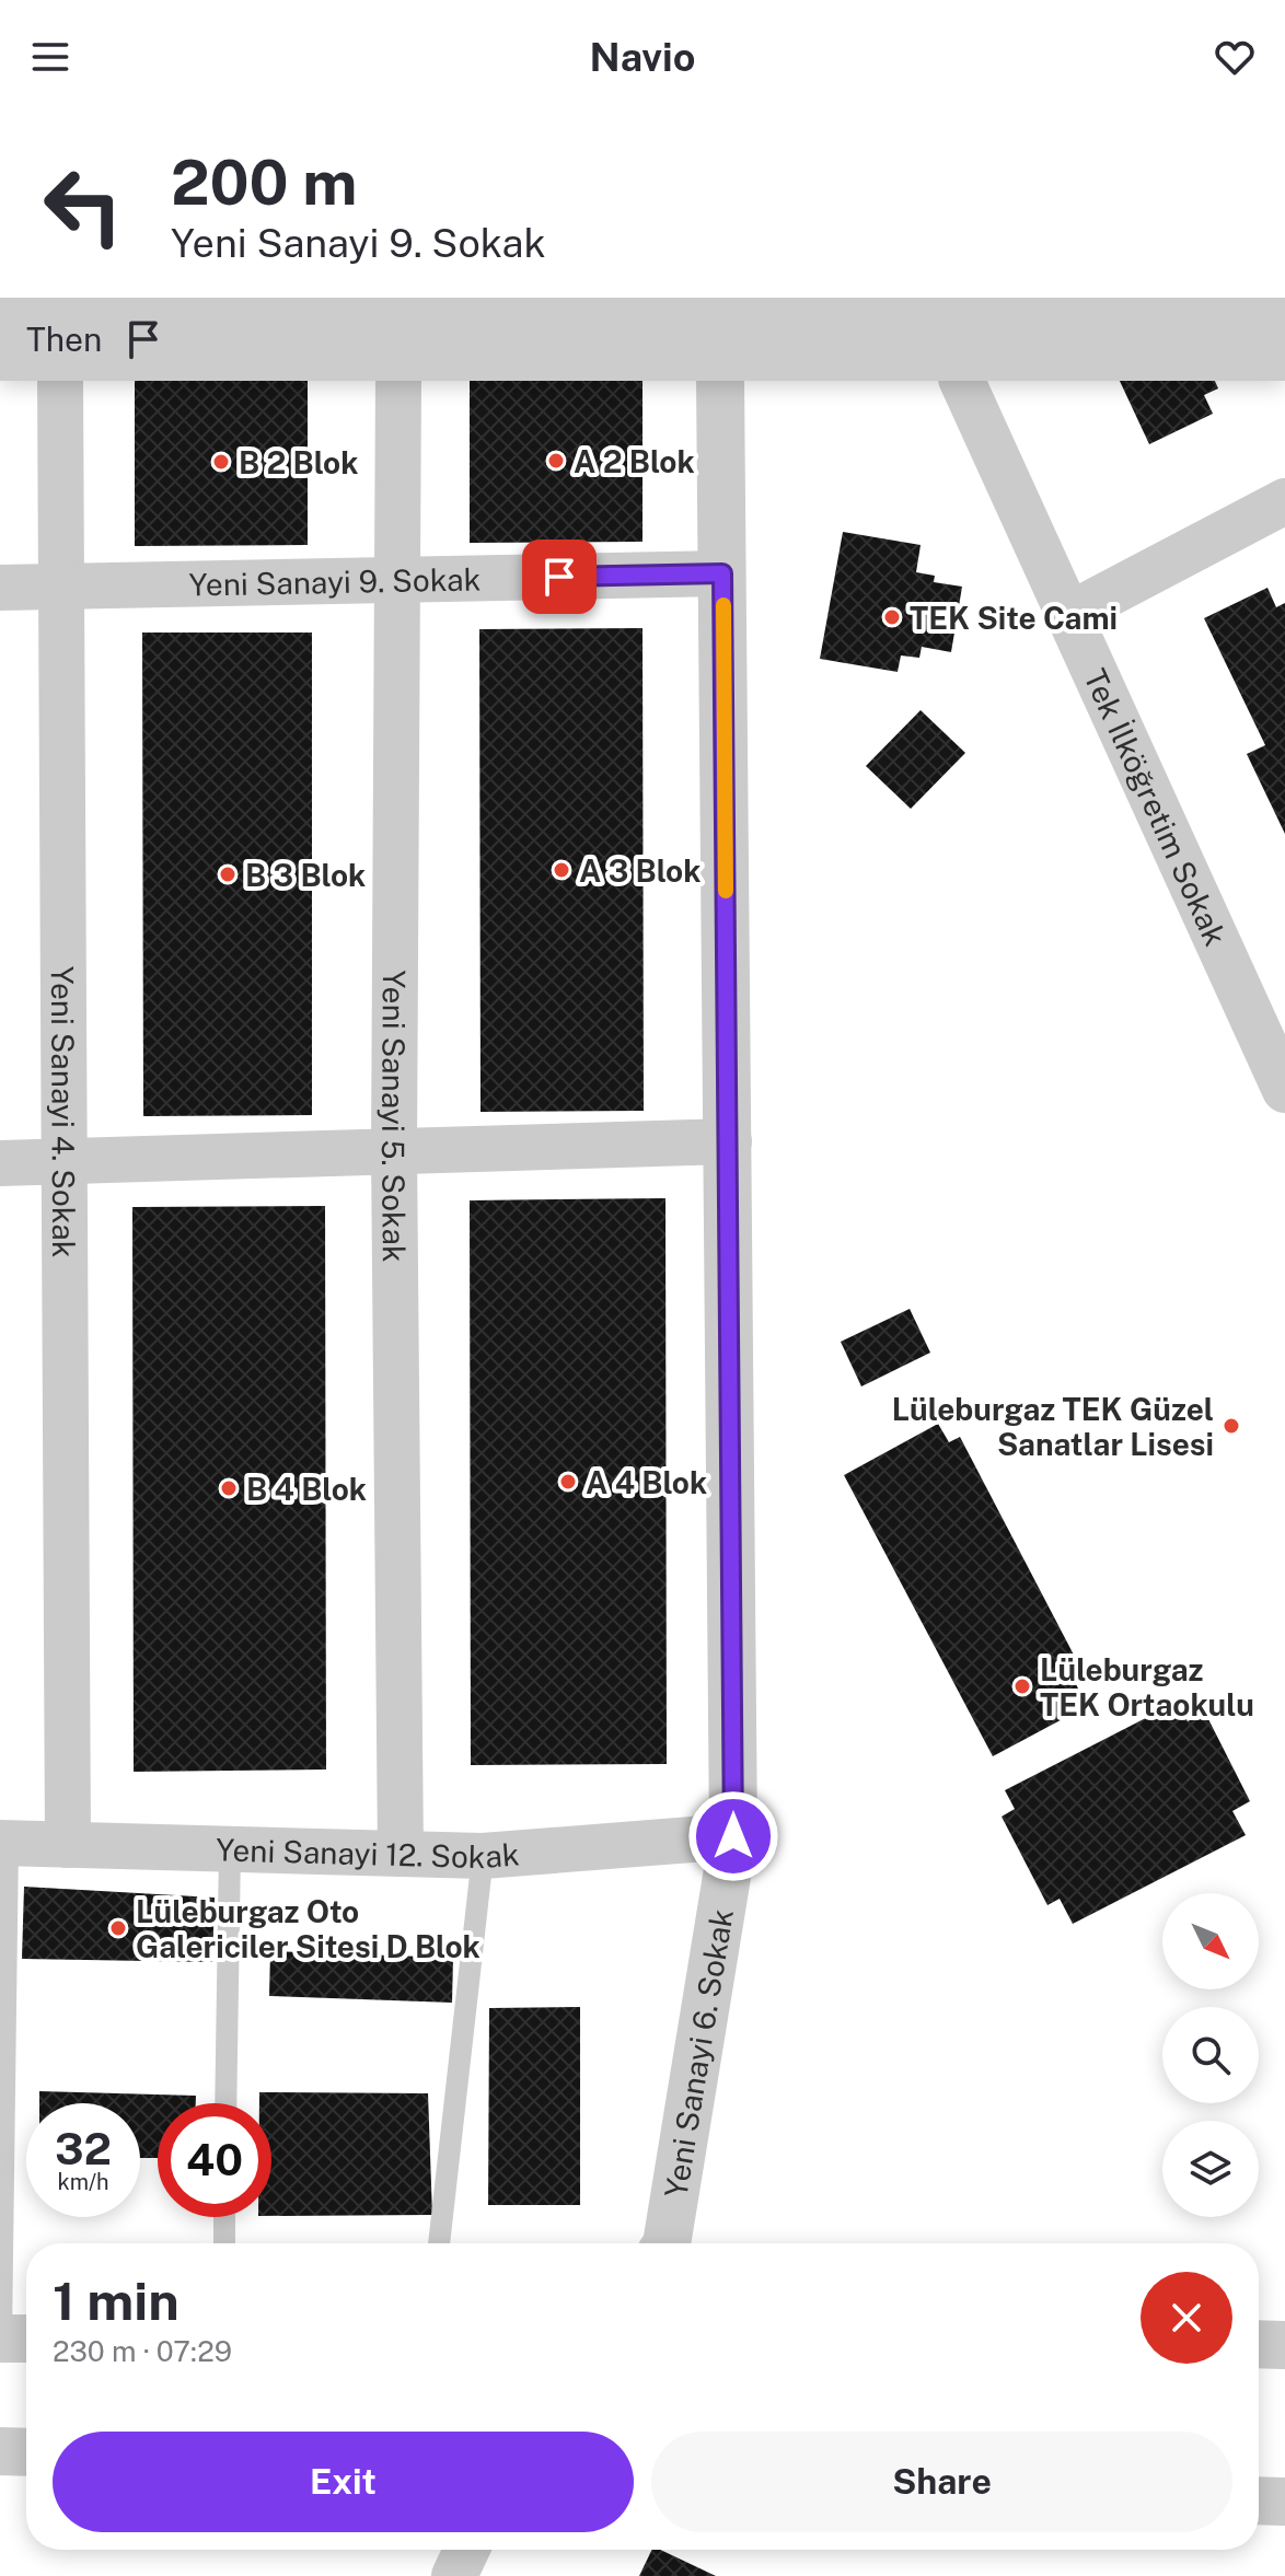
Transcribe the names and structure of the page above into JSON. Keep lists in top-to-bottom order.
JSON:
{
  "streets": {
    "street": [
      "Yeni Sanayi 9. Sokak",
      "Tek İlköğretim Sokak",
      "Yeni Sanayi 4. Sokak",
      "Yeni Sanayi 5. Sokak",
      "Yeni Sanayi 12. Sokak",
      "Yeni Sanayi 6. Sokak"
    ]
  },
  "crossings": [
    ["Yeni Sanayi 9. Sokak", "Yeni Sanayi 4. Sokak"],
    ["Yeni Sanayi 9. Sokak", "Yeni Sanayi 5. Sokak"],
    ["Yeni Sanayi 9. Sokak", "Yeni Sanayi 6. Sokak"],
    ["Yeni Sanayi 4. Sokak", "Yeni Sanayi 12. Sokak"],
    ["Yeni Sanayi 5. Sokak", "Yeni Sanayi 12. Sokak"],
    ["Yeni Sanayi 12. Sokak", "Yeni Sanayi 6. Sokak"]
  ],
  "places": [
    "A 2 Blok",
    "B 2 Blok",
    "TEK Site Cami",
    "A 3 Blok",
    "B 3 Blok",
    "Lüleburgaz TEK Güzel Sanatlar Lisesi",
    "A 4 Blok",
    "B 4 Blok",
    "Lüleburgaz TEK Ortaokulu",
    "Lüleburgaz Oto Galericiler Sitesi D Blok"
  ],
  "north": "bottom right",
  "page": {
    "header": "Navio",
    "turn": ["200 m", "Yeni Sanayi 9. Sokak"],
    "then": "Then",
    "speed": "32 km/h",
    "limit": "40",
    "heading": ["1 min", "230 m · 07:29"],
    "buttons": ["Exit", "Share"]
  }
}
